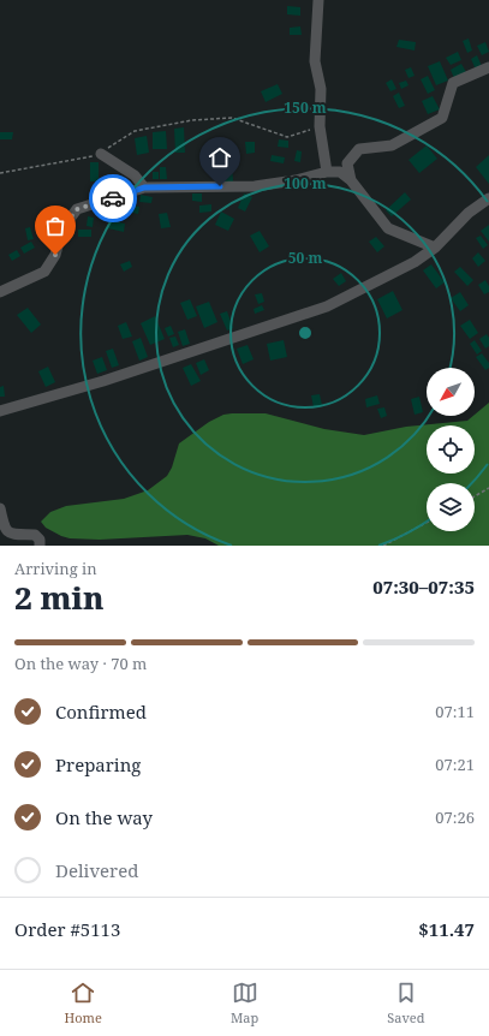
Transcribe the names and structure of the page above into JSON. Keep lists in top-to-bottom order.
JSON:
{
  "north": "bottom left",
  "page": {
    "heading": ["2 min", "Arriving in", "07:30–07:35"],
    "panel": ["Order #5113", "$11.47"],
    "bar": "On the way · 70 m",
    "list": [
      ["Confirmed", "07:11"],
      ["Preparing", "07:21"],
      ["On the way", "07:26"],
      "Delivered"
    ],
    "tabs": ["Home", "Map", "Saved"]
  },
  "rings": ["150 m", "100 m", "50 m"]
}
